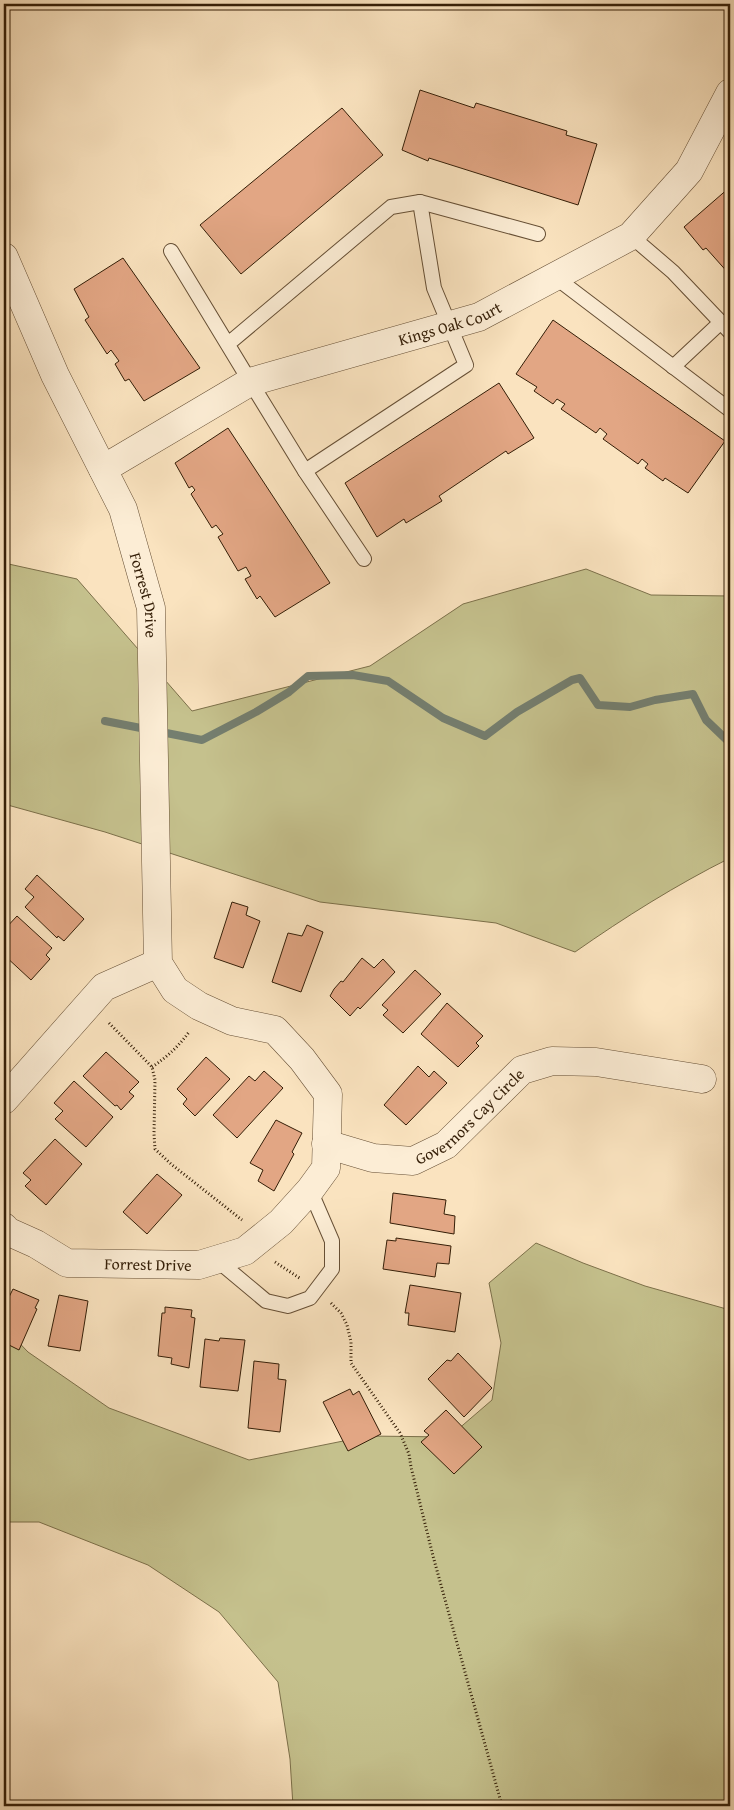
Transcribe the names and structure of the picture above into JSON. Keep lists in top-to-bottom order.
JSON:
{
  "streets": {
    "street": ["Kings Oak Court", "Forrest Drive", "Governors Cay Circle"]
  },
  "crossings": [
    ["Kings Oak Court", "Forrest Drive"],
    ["Forrest Drive", "Governors Cay Circle"]
  ]
}
